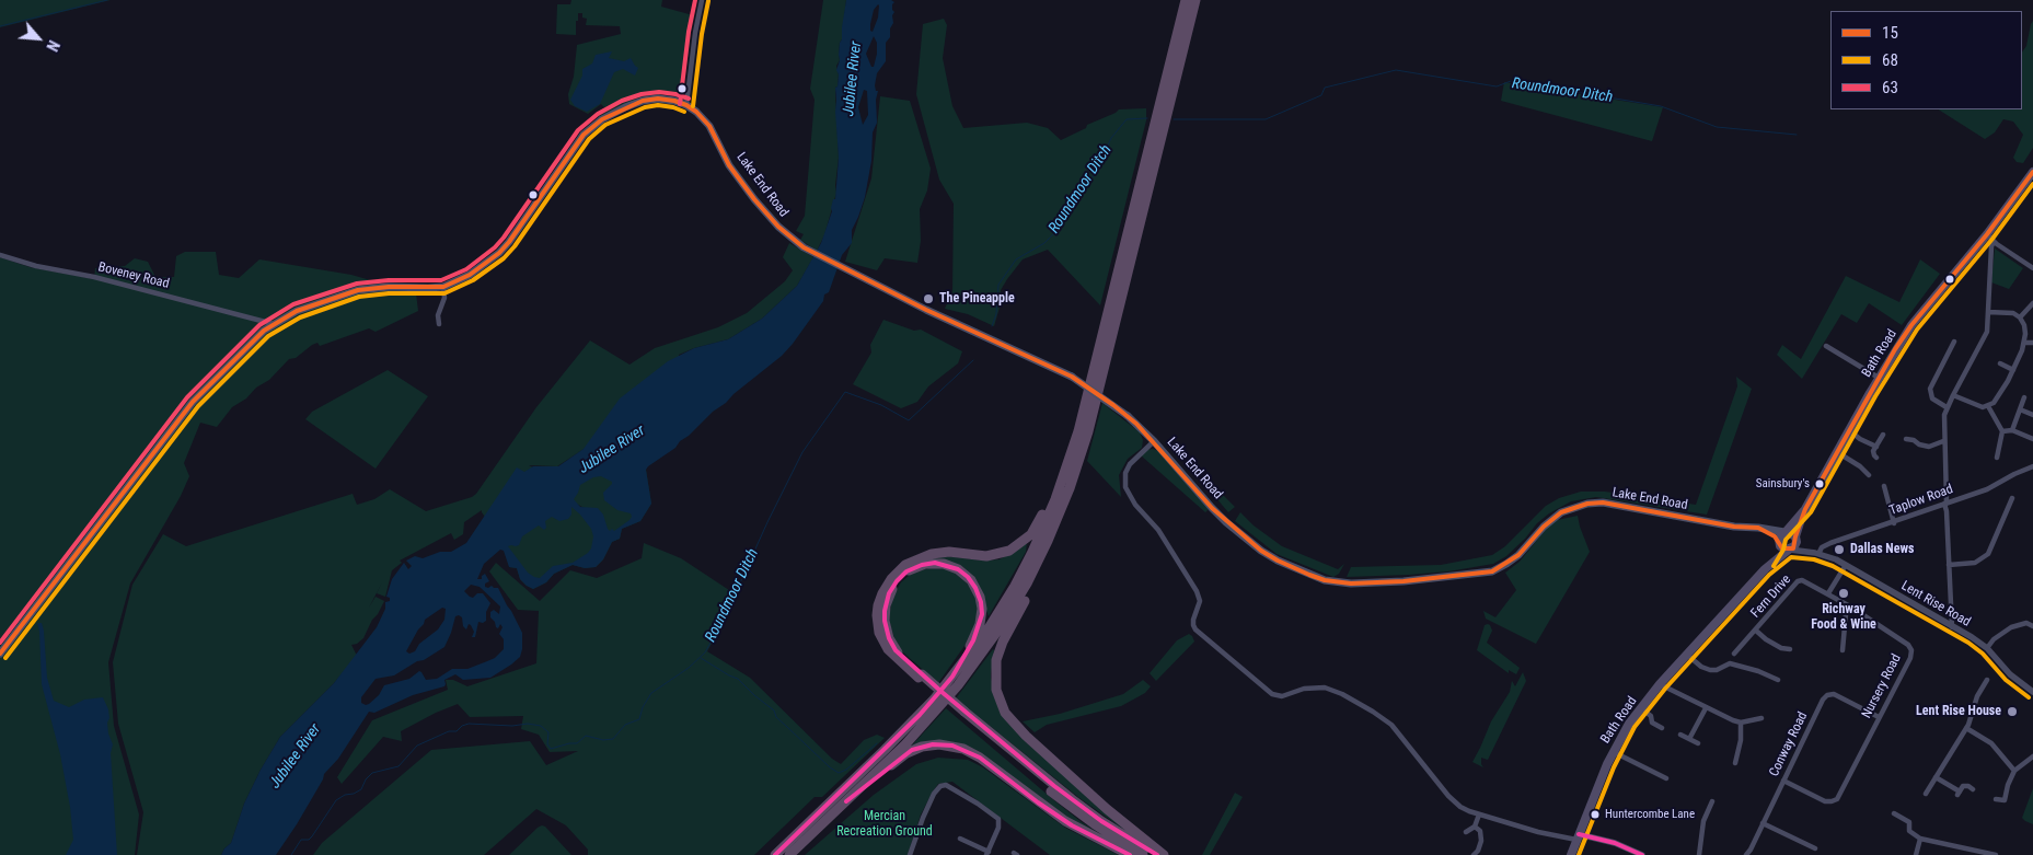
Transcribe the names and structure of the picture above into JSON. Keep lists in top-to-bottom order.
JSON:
{
  "streets": {
    "main road": ["Lake End Road", "Bath Road"],
    "street": [
      "Boveney Road",
      "Taplow Road",
      "Fern Drive",
      "Lent Rise Road",
      "Nursery Road",
      "Conway Road"
    ]
  },
  "crossings": [
    ["Lake End Road", "Bath Road"],
    ["Lake End Road", "Lent Rise Road"],
    ["Bath Road", "Lent Rise Road"],
    ["Taplow Road", "Lent Rise Road"],
    ["Fern Drive", "Nursery Road"],
    ["Nursery Road", "Conway Road"]
  ],
  "water": ["Jubilee River", "Roundmoor Ditch"],
  "parks": ["Mercian Recreation Ground"],
  "places": [
    "The Pineapple",
    "Sainsbury's",
    "Dallas News",
    "Richway Food & Wine",
    "Lent Rise House",
    "Huntercombe Lane"
  ],
  "lines": ["transit line 63", "transit line 68", "transit line 15"],
  "legend": ["15", "68", "63"],
  "north": "bottom right"
}
